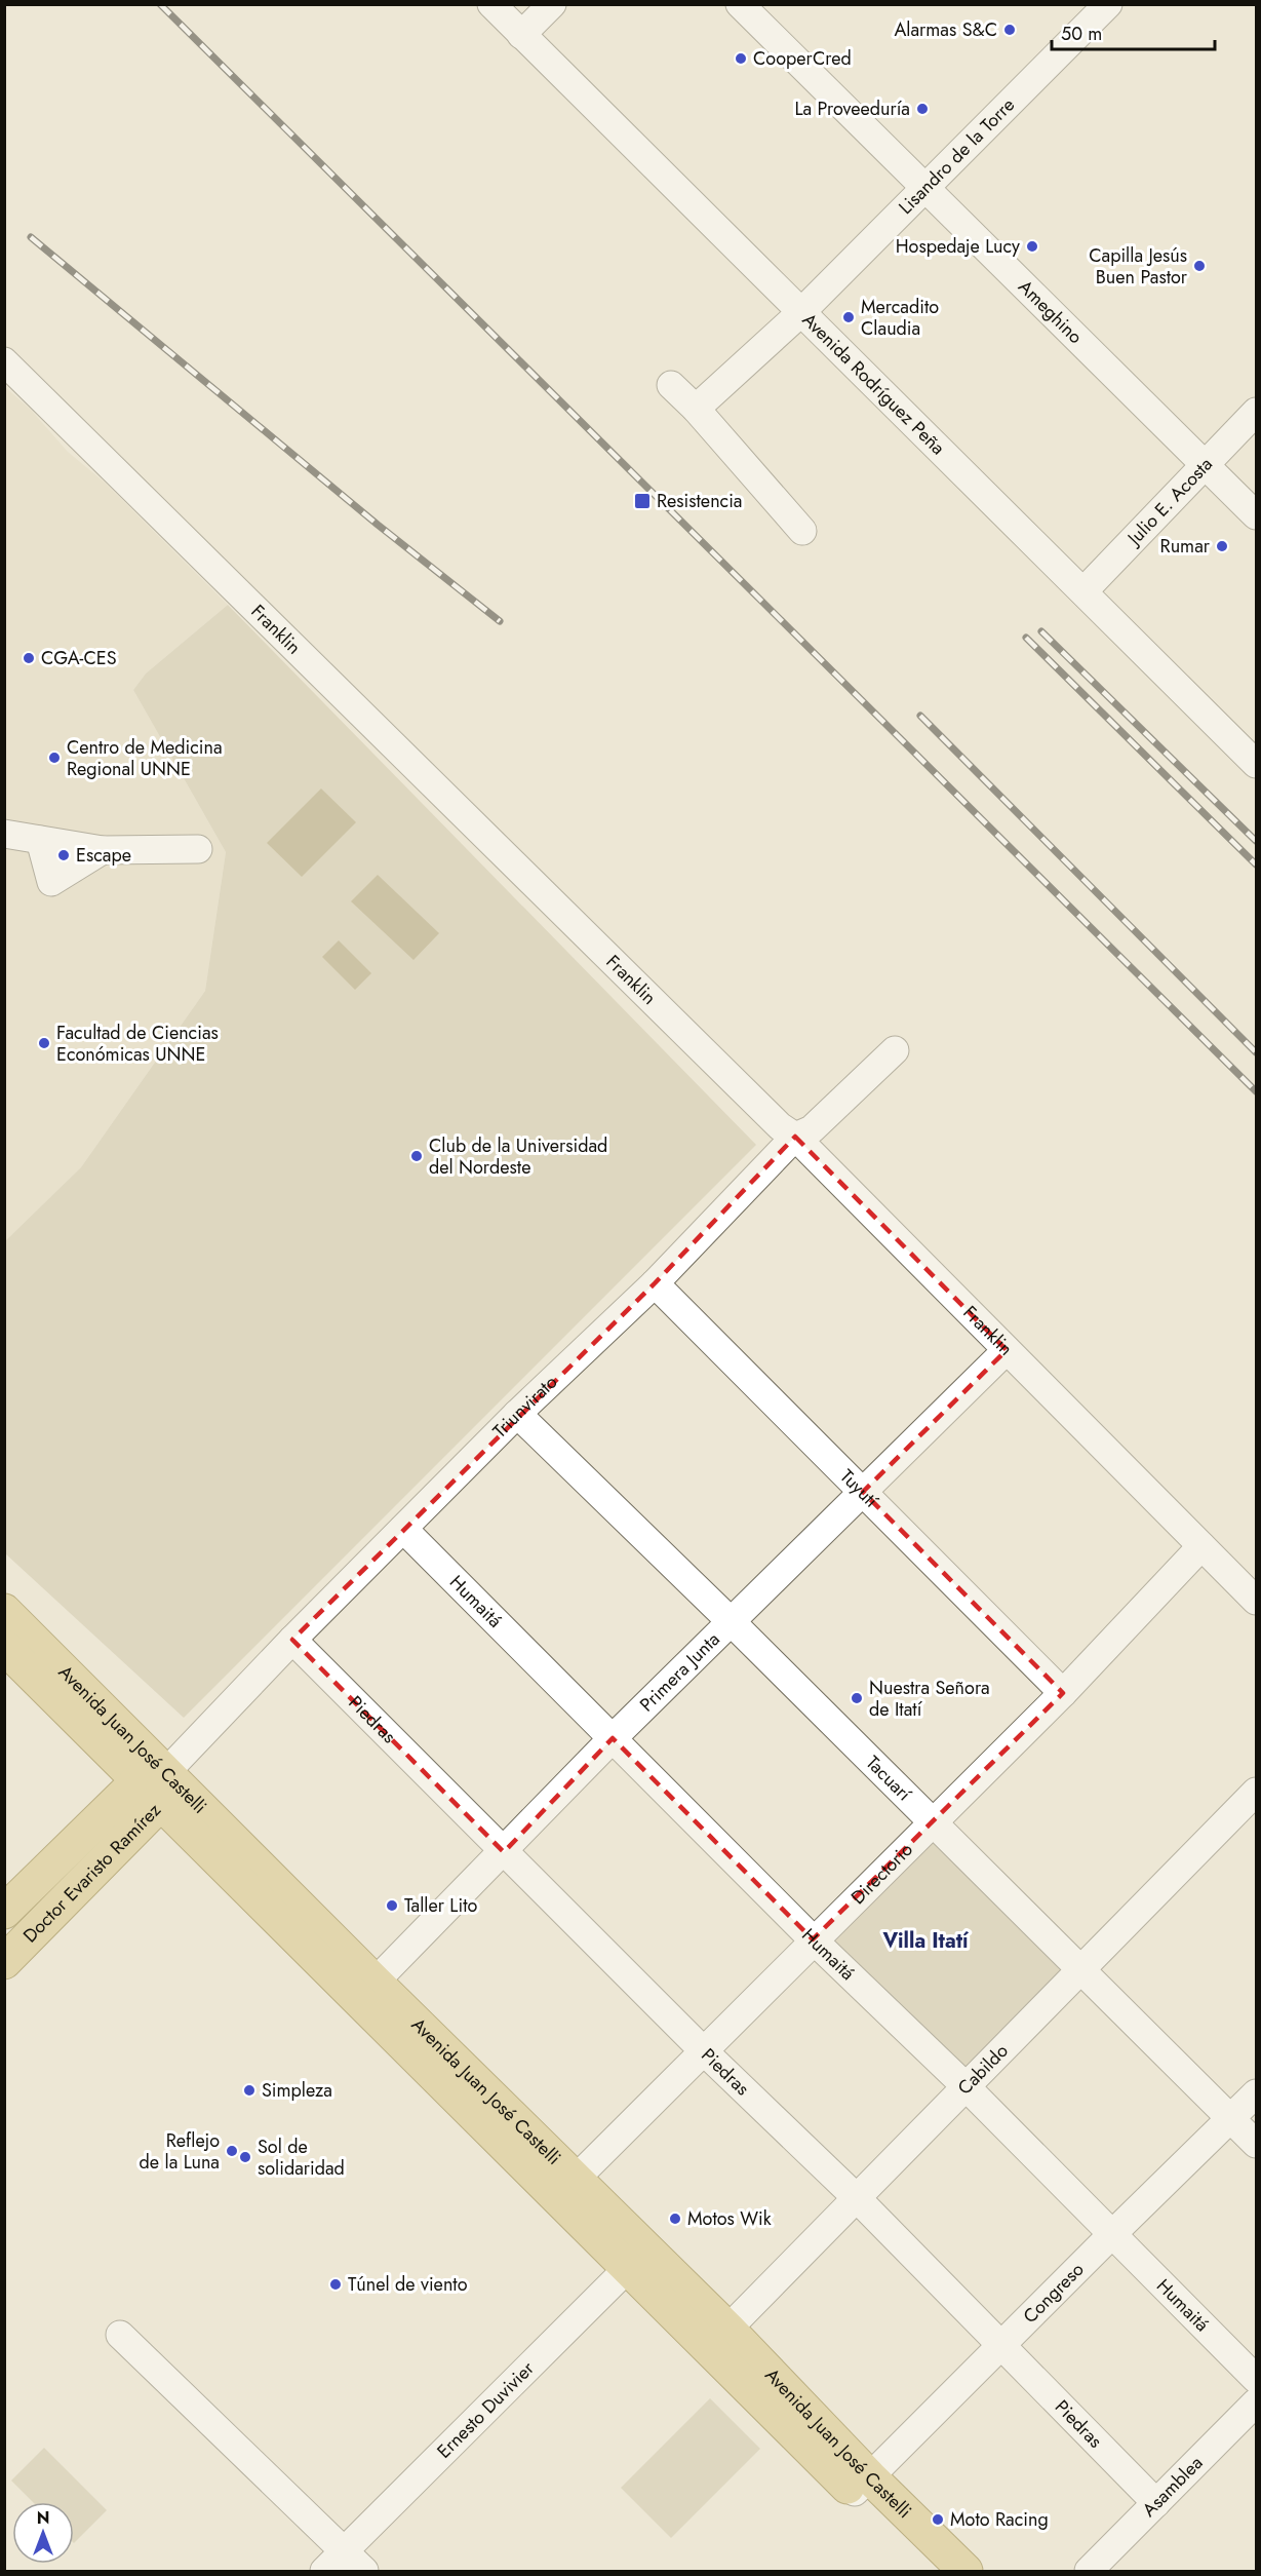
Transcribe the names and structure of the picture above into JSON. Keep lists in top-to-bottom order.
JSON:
{
  "streets": {
    "main road": ["Avenida Juan José Castelli", "Doctor Evaristo Ramírez"],
    "street": [
      "Lisandro de la Torre",
      "Ameghino",
      "Avenida Rodríguez Peña",
      "Julio E. Acosta",
      "Franklin",
      "Triunvirato",
      "Tuyutí",
      "Humaitá",
      "Primera Junta",
      "Piedras",
      "Tacuarí",
      "Directorio",
      "Cabildo",
      "Congreso",
      "Ernesto Duvivier",
      "Asamblea"
    ]
  },
  "crossings": [
    ["Lisandro de la Torre", "Ameghino"],
    ["Lisandro de la Torre", "Avenida Rodríguez Peña"],
    ["Ameghino", "Julio E. Acosta"],
    ["Avenida Rodríguez Peña", "Julio E. Acosta"],
    ["Franklin", "Triunvirato"],
    ["Franklin", "Primera Junta"],
    ["Franklin", "Directorio"],
    ["Triunvirato", "Tuyutí"],
    ["Triunvirato", "Humaitá"],
    ["Triunvirato", "Piedras"],
    ["Triunvirato", "Avenida Juan José Castelli"],
    ["Triunvirato", "Tacuarí"],
    ["Triunvirato", "Doctor Evaristo Ramírez"],
    ["Tuyutí", "Primera Junta"],
    ["Tuyutí", "Directorio"],
    ["Humaitá", "Primera Junta"],
    ["Humaitá", "Directorio"],
    ["Humaitá", "Cabildo"],
    ["Humaitá", "Congreso"],
    ["Primera Junta", "Piedras"],
    ["Primera Junta", "Avenida Juan José Castelli"],
    ["Primera Junta", "Tacuarí"],
    ["Piedras", "Directorio"],
    ["Piedras", "Cabildo"],
    ["Piedras", "Congreso"],
    ["Piedras", "Asamblea"],
    ["Avenida Juan José Castelli", "Directorio"],
    ["Avenida Juan José Castelli", "Doctor Evaristo Ramírez"],
    ["Avenida Juan José Castelli", "Cabildo"],
    ["Avenida Juan José Castelli", "Congreso"],
    ["Avenida Juan José Castelli", "Ernesto Duvivier"],
    ["Tacuarí", "Directorio"],
    ["Tacuarí", "Cabildo"],
    ["Tacuarí", "Congreso"]
  ],
  "districts": ["Villa Itatí"],
  "places": {
    "other": [
      "Alarmas S&C",
      "CooperCred",
      "La Proveeduría",
      "Hospedaje Lucy",
      "Capilla Jesús Buen Pastor",
      "Mercadito Claudia",
      "Rumar",
      "CGA-CES",
      "Centro de Medicina Regional UNNE",
      "Escape",
      "Facultad de Ciencias Económicas UNNE",
      "Club de la Universidad del Nordeste",
      "Nuestra Señora de Itatí",
      "Taller Lito",
      "Simpleza",
      "Reflejo de la Luna",
      "Sol de solidaridad",
      "Motos Wik",
      "Túnel de viento",
      "Moto Racing"
    ],
    "transit": ["Resistencia"]
  },
  "scale_bar": "50 m",
  "north": "top"
}
